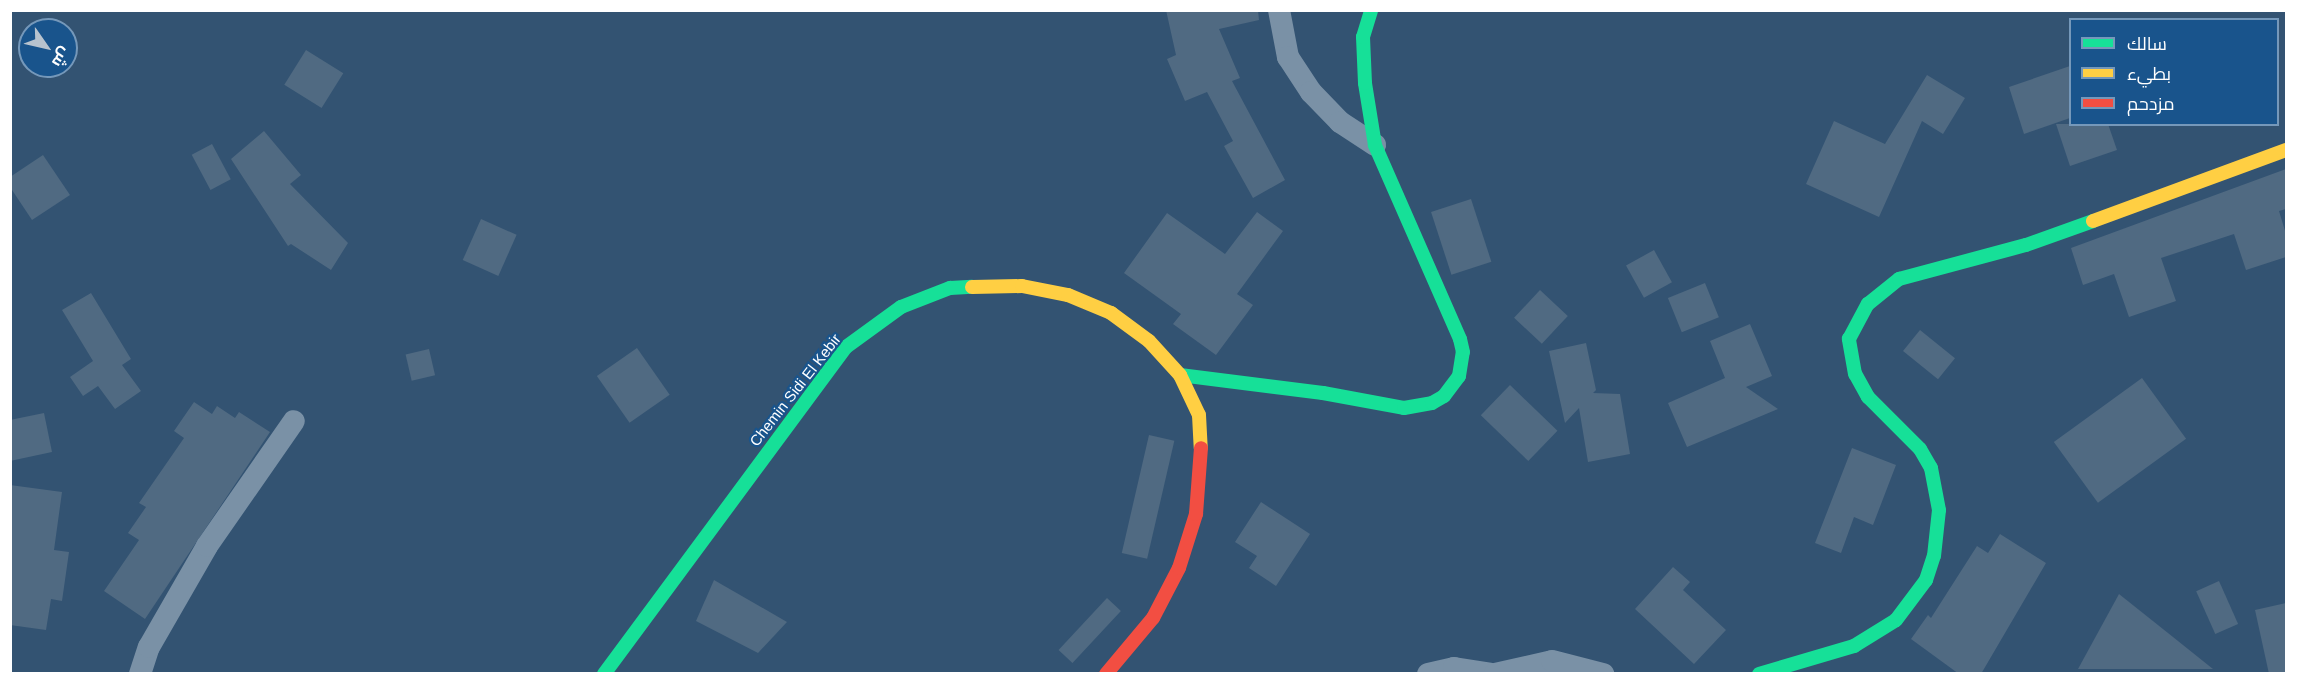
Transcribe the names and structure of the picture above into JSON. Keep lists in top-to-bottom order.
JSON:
{
  "streets": {
    "street": ["Chemin Sidi El Kebir"]
  },
  "legend": ["سالك", "بطيء", "مزدحم"],
  "north": "bottom right"
}
